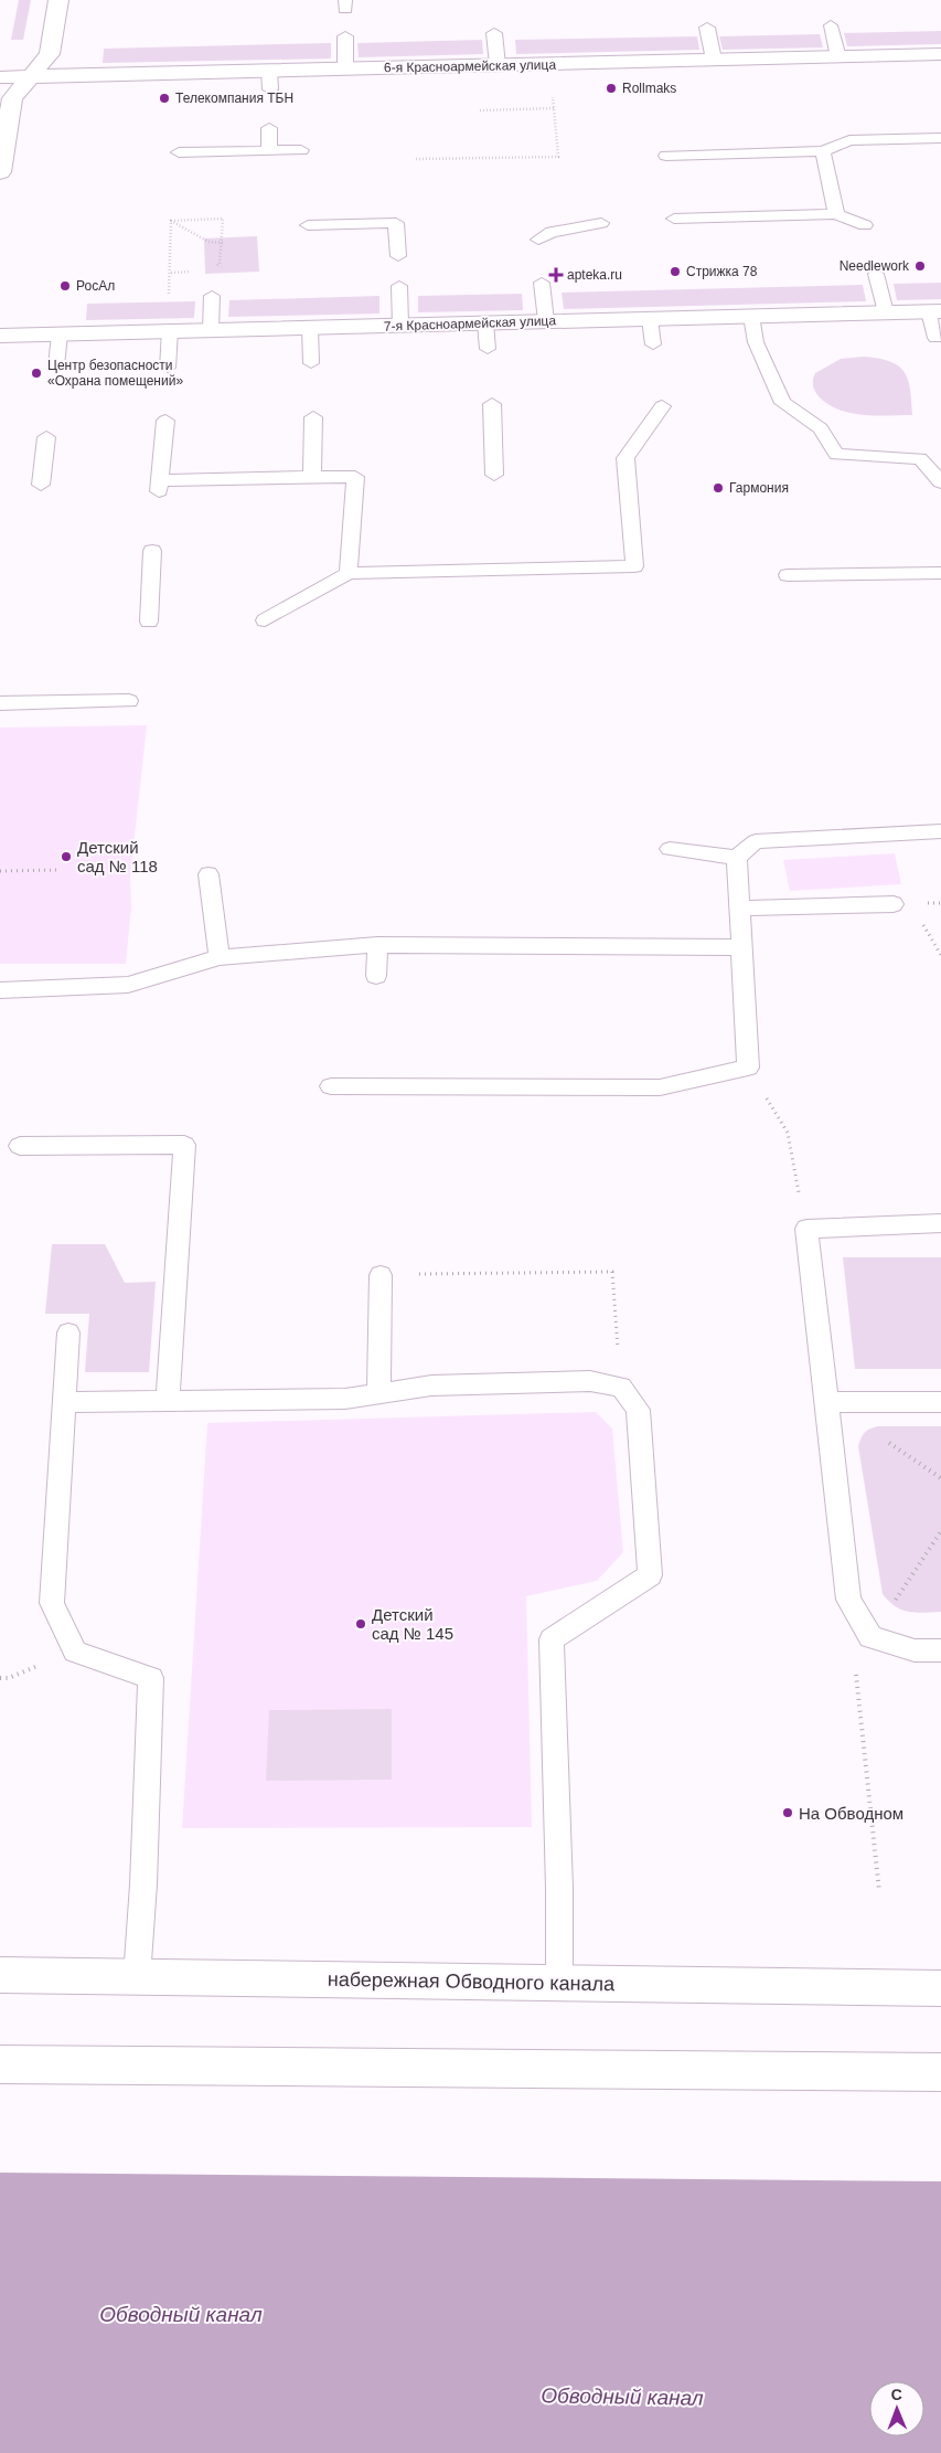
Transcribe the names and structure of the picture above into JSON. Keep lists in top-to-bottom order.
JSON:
{
  "streets": {
    "street": ["6-я Красноармейская улица", "7-я Красноармейская улица", "набережная Обводного канала"]
  },
  "water": ["Обводный канал"],
  "places": {
    "other": [
      "Rollmaks",
      "Телекомпания ТБН",
      "Needlework",
      "Стрижка 78",
      "РосАл",
      "Центр безопасности «Охрана помещений»",
      "Гармония",
      "Детский сад № 118",
      "Детский сад № 145",
      "На Обводном"
    ],
    "health": ["apteka.ru"]
  },
  "north": "top"
}
